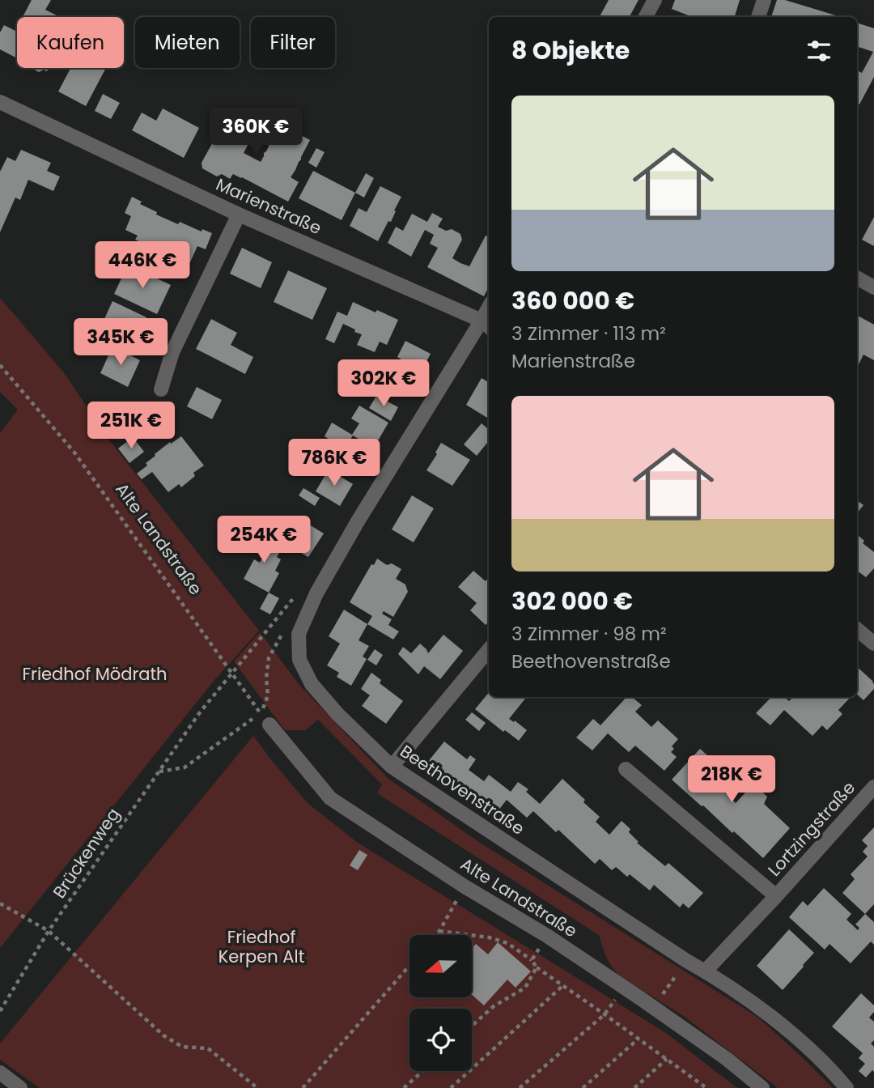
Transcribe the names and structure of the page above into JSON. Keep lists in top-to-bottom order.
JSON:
{
  "streets": {
    "street": [
      "Marienstraße",
      "Alte Landstraße",
      "Beethovenstraße",
      "Lortzingstraße"
    ],
    "path": ["Brückenweg"]
  },
  "crossings": [
    ["Marienstraße", "Beethovenstraße"],
    ["Beethovenstraße", "Lortzingstraße"]
  ],
  "parks": ["Friedhof Mödrath", "Friedhof Kerpen Alt"],
  "north": "left",
  "page": {
    "chip": ["Kaufen", "Mieten", "Filter"],
    "heading": "8 Objekte",
    "list": [
      {
        "name": "360 000 €",
        "note": "3 Zimmer · 113 m² · Marienstraße"
      },
      {
        "name": "302 000 €",
        "note": "3 Zimmer · 98 m² · Beethovenstraße"
      }
    ],
    "price": [
      "360K €",
      "446K €",
      "345K €",
      "302K €",
      "251K €",
      "786K €",
      "254K €",
      "218K €"
    ]
  }
}
